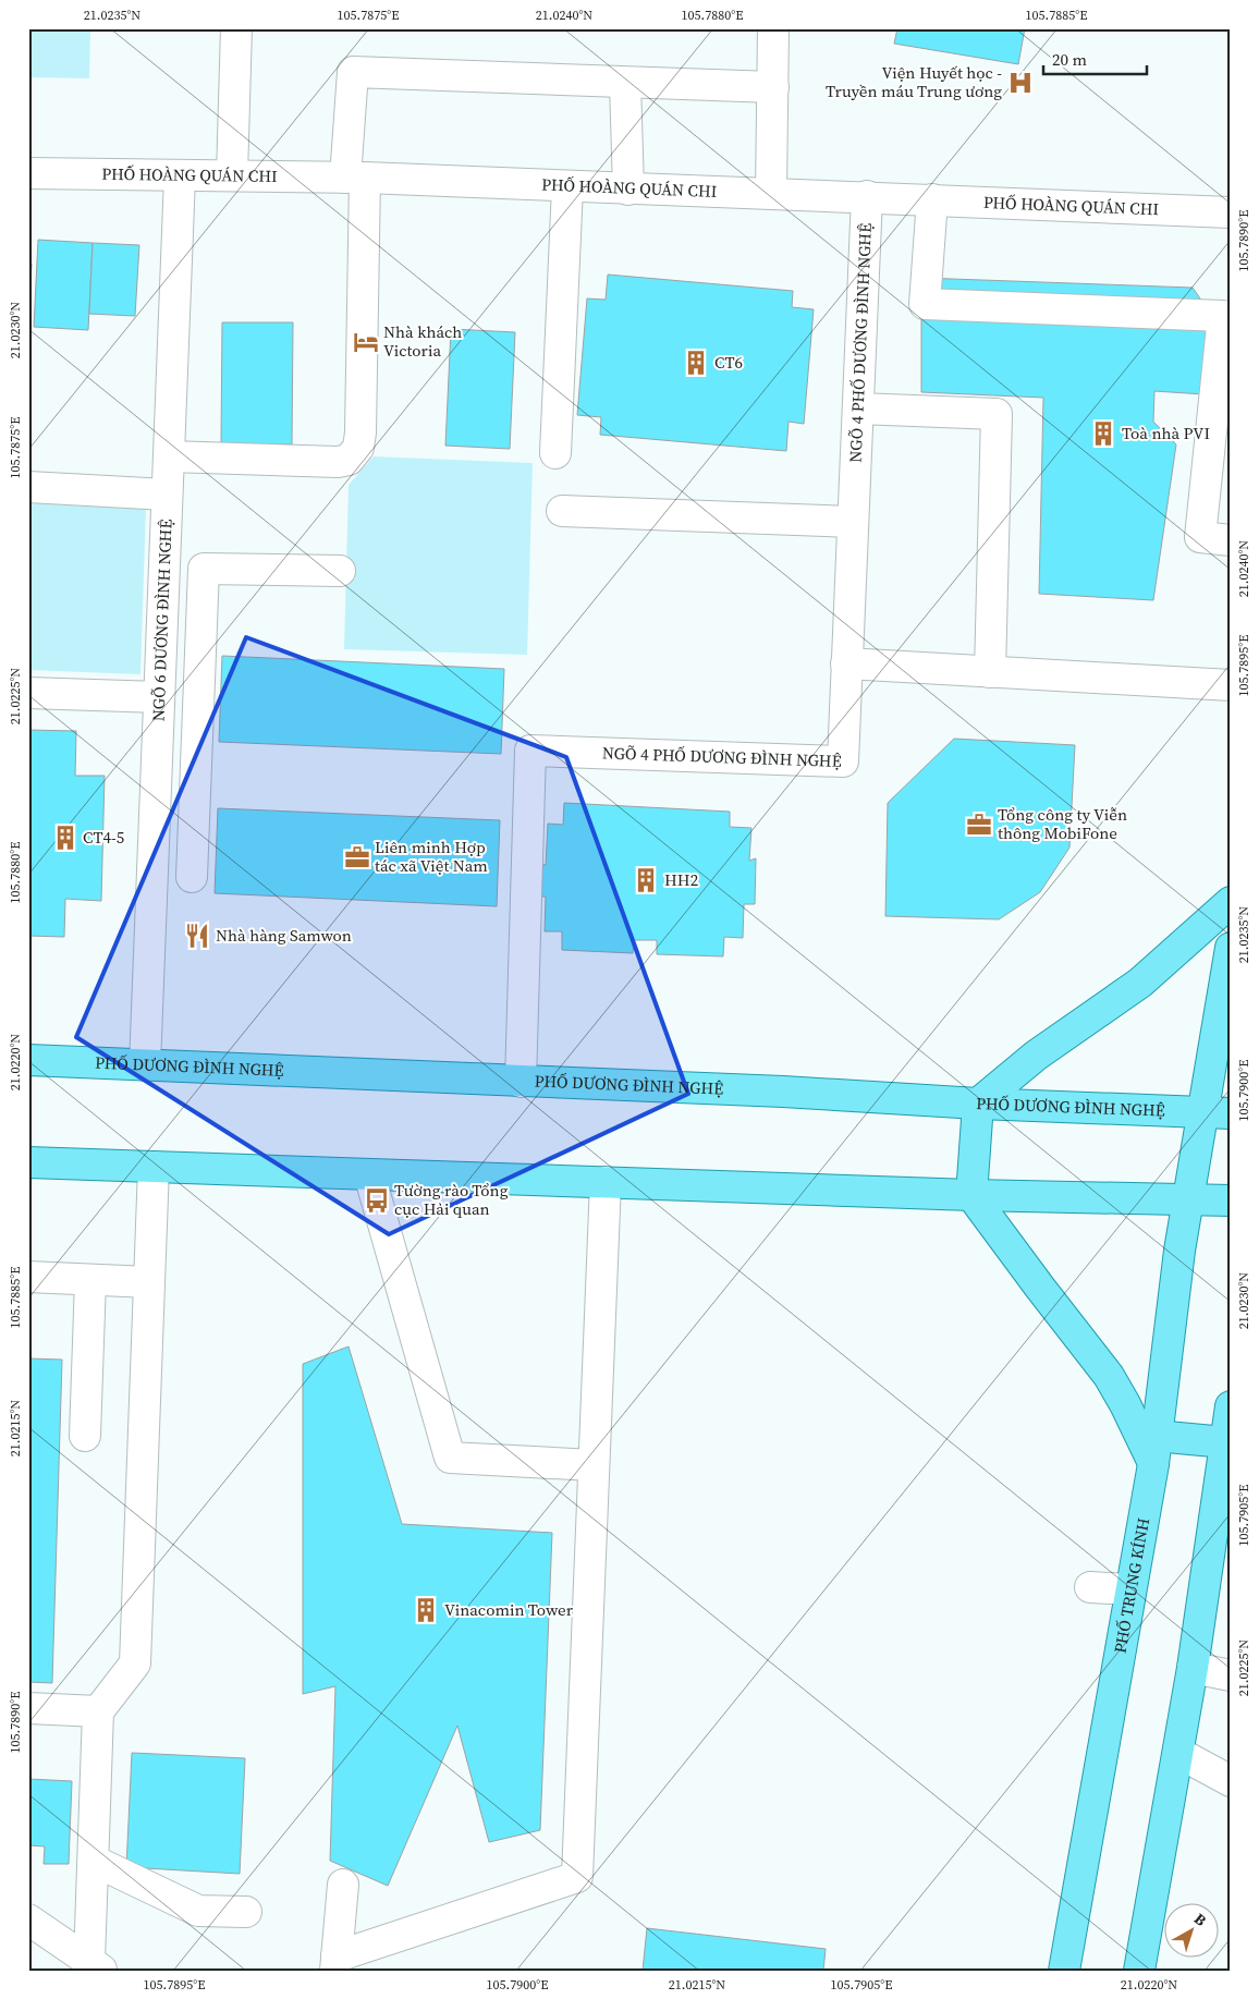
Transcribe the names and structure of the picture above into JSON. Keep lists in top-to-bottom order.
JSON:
{
  "streets": {
    "main road": ["PHỐ DƯƠNG ĐÌNH NGHỆ", "PHỐ TRUNG KÍNH"],
    "street": ["PHỐ HOÀNG QUÁN CHI", "NGÕ 4 PHỐ DƯƠNG ĐÌNH NGHỆ", "NGÕ 6 DƯƠNG ĐÌNH NGHỆ"]
  },
  "crossings": [
    ["PHỐ HOÀNG QUÁN CHI", "NGÕ 4 PHỐ DƯƠNG ĐÌNH NGHỆ"],
    ["PHỐ HOÀNG QUÁN CHI", "NGÕ 6 DƯƠNG ĐÌNH NGHỆ"],
    ["NGÕ 4 PHỐ DƯƠNG ĐÌNH NGHỆ", "PHỐ DƯƠNG ĐÌNH NGHỆ"],
    ["NGÕ 6 DƯƠNG ĐÌNH NGHỆ", "PHỐ DƯƠNG ĐÌNH NGHỆ"],
    ["PHỐ DƯƠNG ĐÌNH NGHỆ", "PHỐ TRUNG KÍNH"]
  ],
  "places": {
    "hospital": ["Viện Huyết học - Truyền máu Trung ương"],
    "hotel": ["Nhà khách Victoria"],
    "building": [
      "CT6",
      "Toà nhà PVI",
      "CT4-5",
      "HH2",
      "Vinacomin Tower"
    ],
    "office": ["Tổng công ty Viễn thông MobiFone", "Liên minh Hợp tác xã Việt Nam"],
    "restaurant": ["Nhà hàng Samwon"],
    "bus stop": ["Tường rào Tổng cục Hải quan"]
  },
  "scale_bar": "20 m",
  "north": "top right",
  "coordinates": [
    "21.0235°N",
    "105.7875°E",
    "21.0240°N",
    "105.7880°E",
    "105.7885°E",
    "105.7890°E",
    "21.0230°N",
    "105.7895°E",
    "21.0225°N",
    "21.0220°N",
    "105.7900°E",
    "21.0215°N",
    "105.7905°E"
  ]
}
